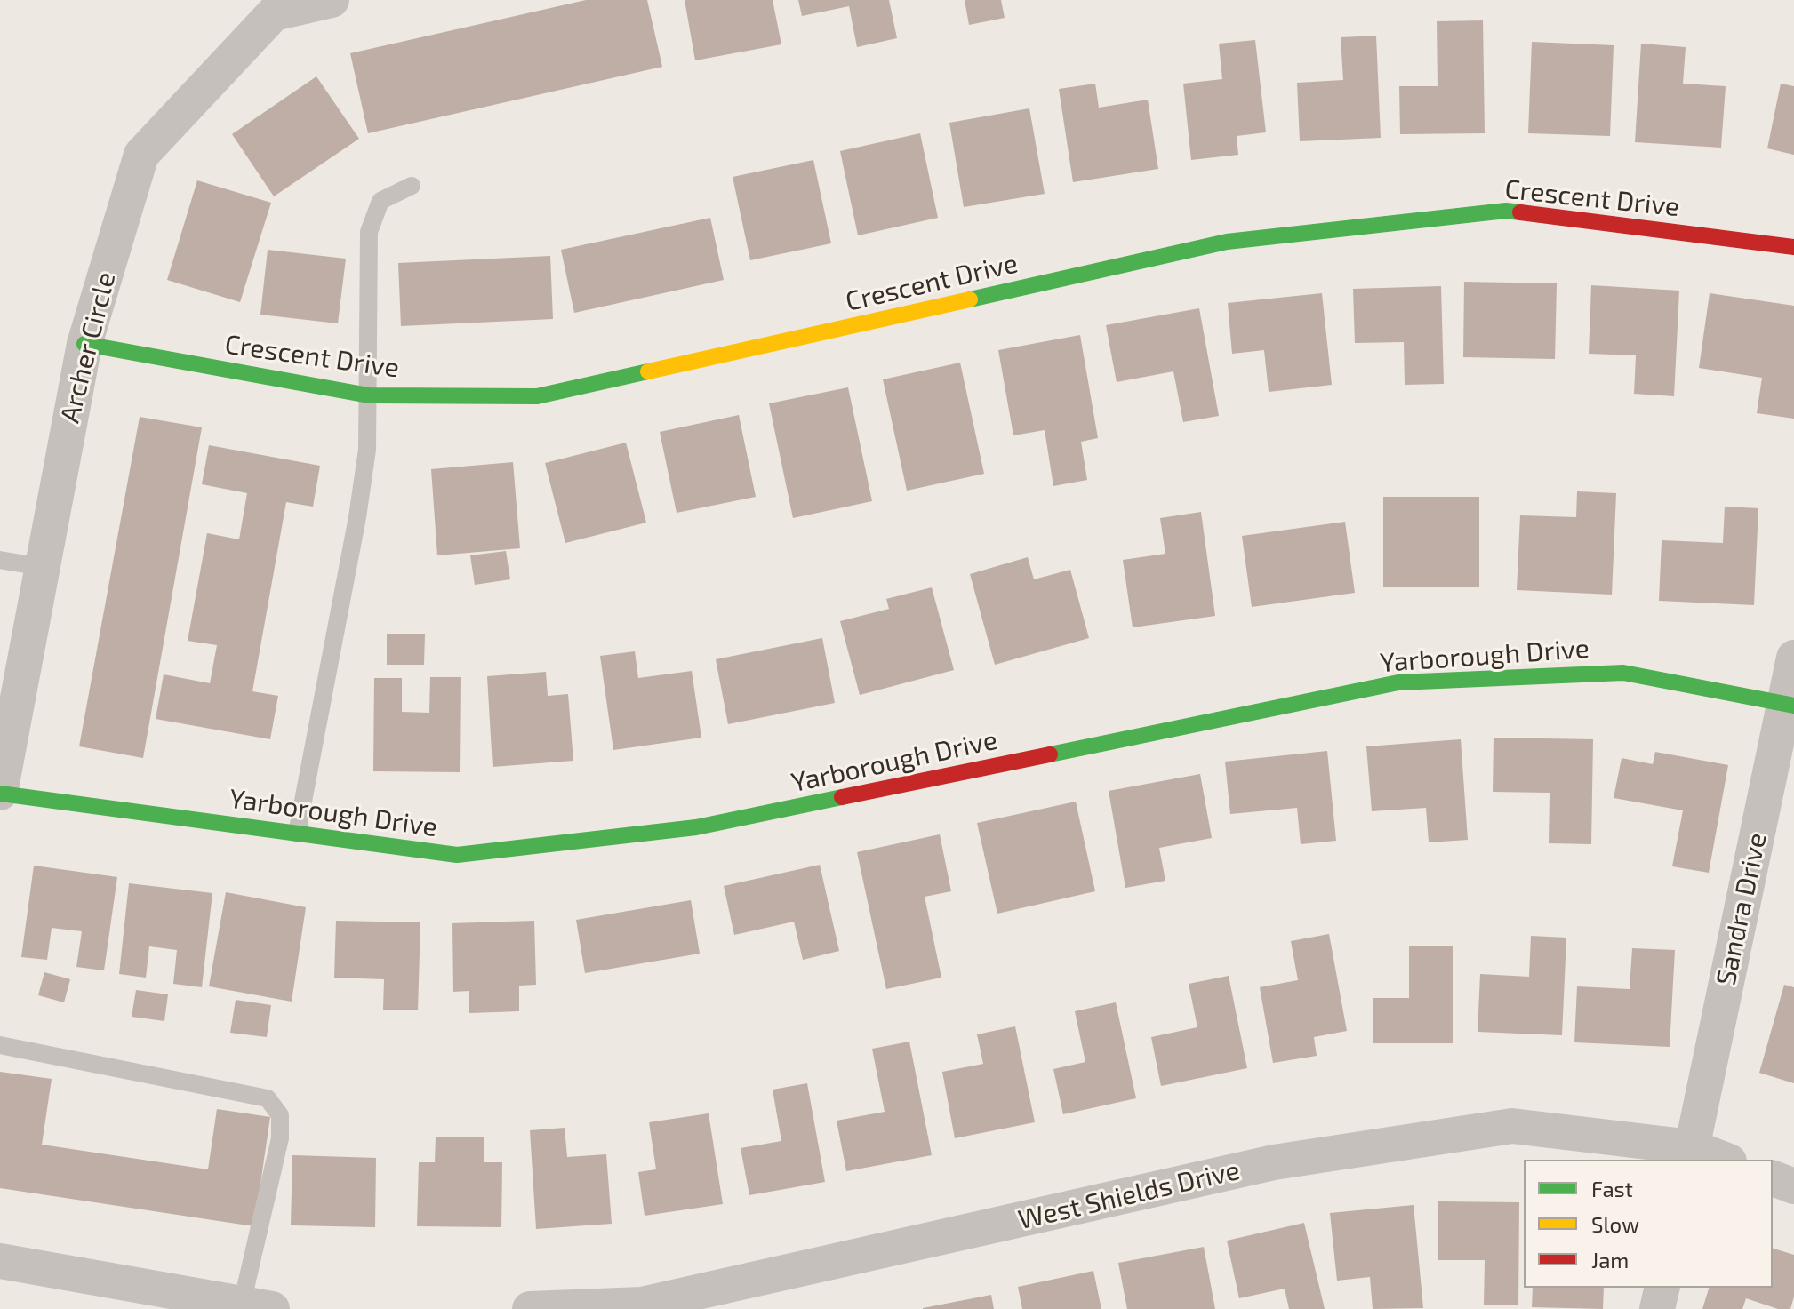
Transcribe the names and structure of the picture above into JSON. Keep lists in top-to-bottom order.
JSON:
{
  "streets": {
    "street": [
      "Crescent Drive",
      "Archer Circle",
      "Yarborough Drive",
      "Sandra Drive",
      "West Shields Drive"
    ]
  },
  "crossings": [
    ["Crescent Drive", "Archer Circle"],
    ["Archer Circle", "Yarborough Drive"],
    ["Yarborough Drive", "Sandra Drive"],
    ["Sandra Drive", "West Shields Drive"]
  ],
  "legend": ["Fast", "Slow", "Jam"]
}
